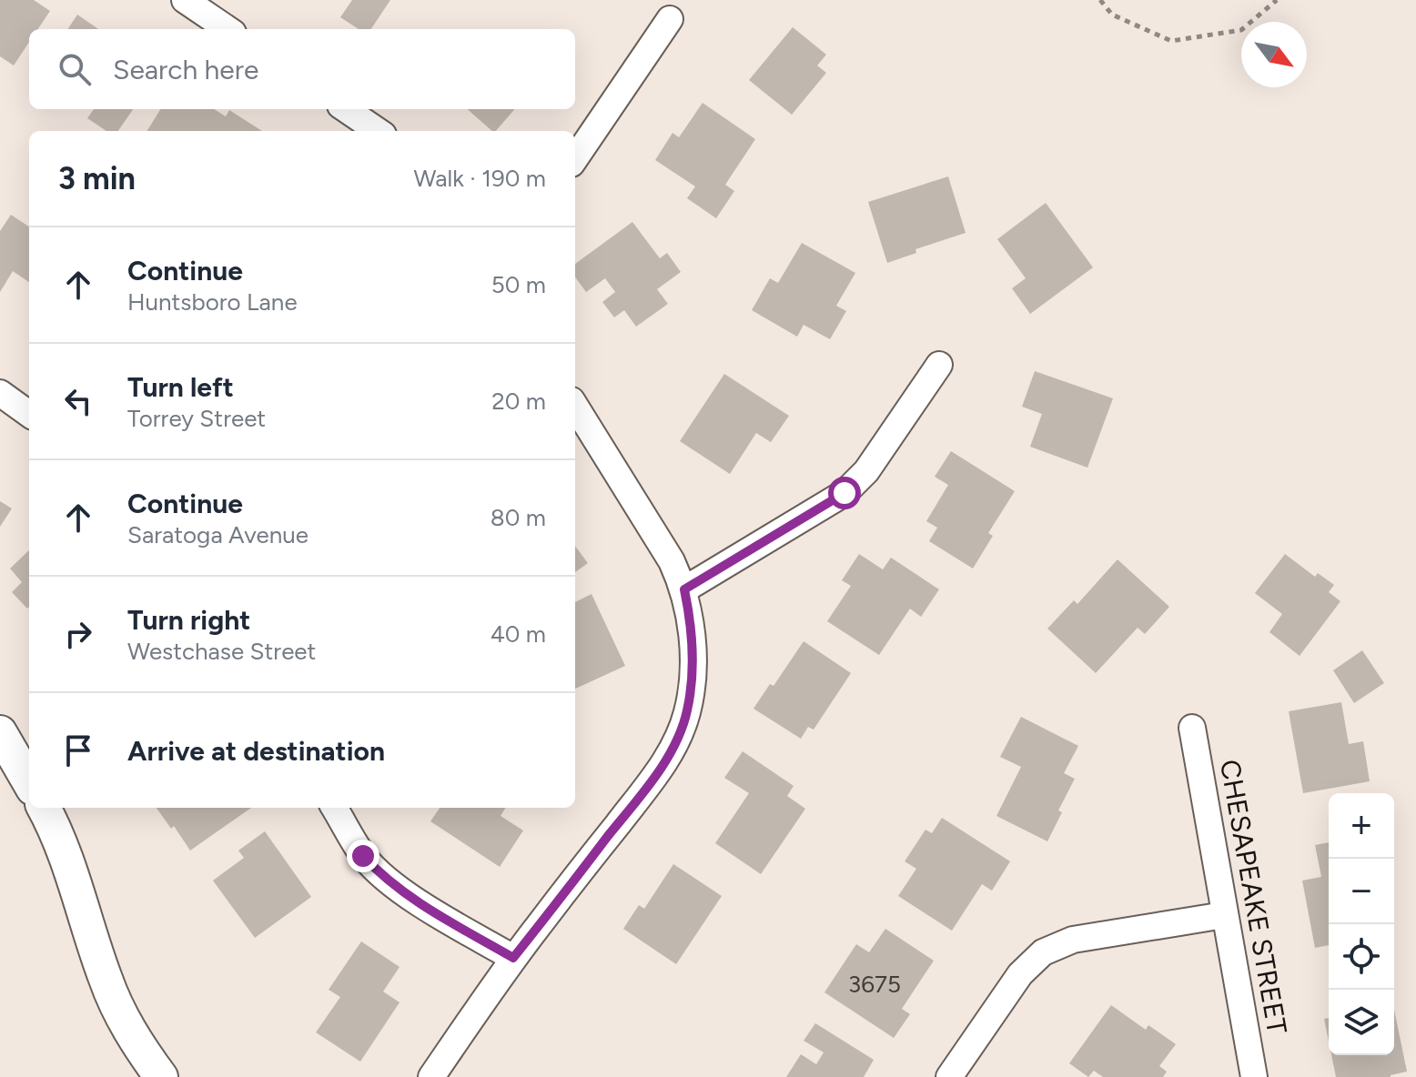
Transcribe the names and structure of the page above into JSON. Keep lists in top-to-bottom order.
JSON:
{
  "streets": {
    "street": ["CHESAPEAKE STREET"]
  },
  "house_numbers": ["3675"],
  "north": "bottom right",
  "page": {
    "search": "Search here",
    "heading": ["3 min", "Walk · 190 m"],
    "list": [
      ["Continue", "Huntsboro Lane", "50 m"],
      ["Turn left", "Torrey Street", "20 m"],
      ["Continue", "Saratoga Avenue", "80 m"],
      ["Turn right", "Westchase Street", "40 m"],
      "Arrive at destination"
    ],
    "map_buttons": ["+", "−"]
  }
}
